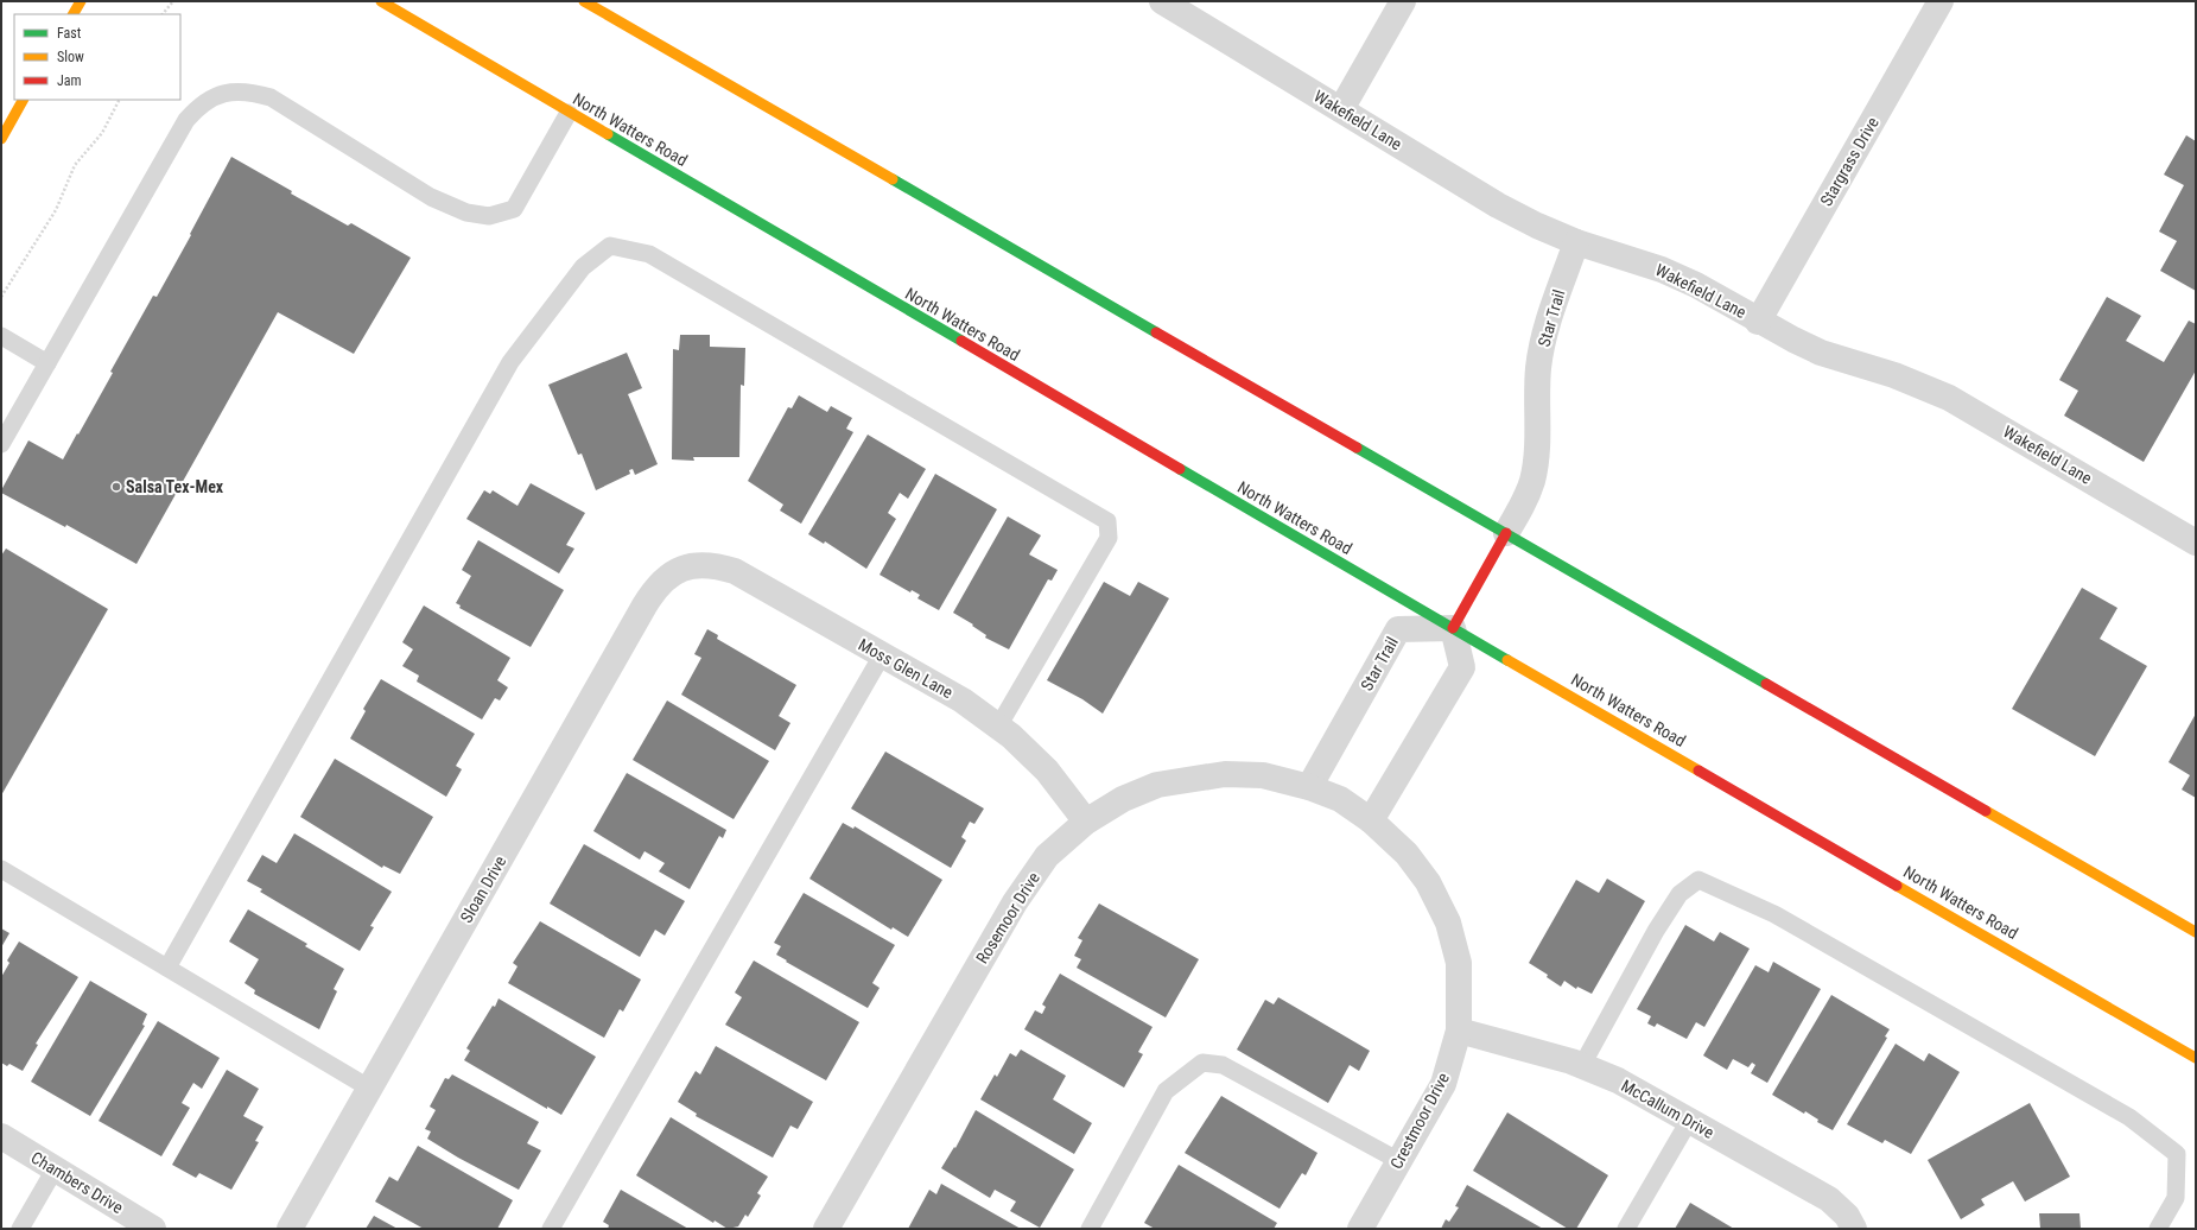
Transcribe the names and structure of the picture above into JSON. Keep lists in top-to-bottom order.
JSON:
{
  "streets": {
    "main road": ["North Watters Road"],
    "street": [
      "Wakefield Lane",
      "Stargrass Drive",
      "Star Trail",
      "Moss Glen Lane",
      "Sloan Drive",
      "Rosemoor Drive",
      "McCallum Drive",
      "Crestmoor Drive",
      "Chambers Drive"
    ]
  },
  "crossings": [
    ["Wakefield Lane", "Stargrass Drive"],
    ["Wakefield Lane", "Star Trail"],
    ["North Watters Road", "Star Trail"],
    ["Star Trail", "Rosemoor Drive"],
    ["Star Trail", "Crestmoor Drive"],
    ["Moss Glen Lane", "Sloan Drive"],
    ["Moss Glen Lane", "Rosemoor Drive"],
    ["Rosemoor Drive", "Crestmoor Drive"],
    ["McCallum Drive", "Crestmoor Drive"]
  ],
  "places": ["Salsa Tex-Mex"],
  "legend": ["Fast", "Slow", "Jam"]
}
